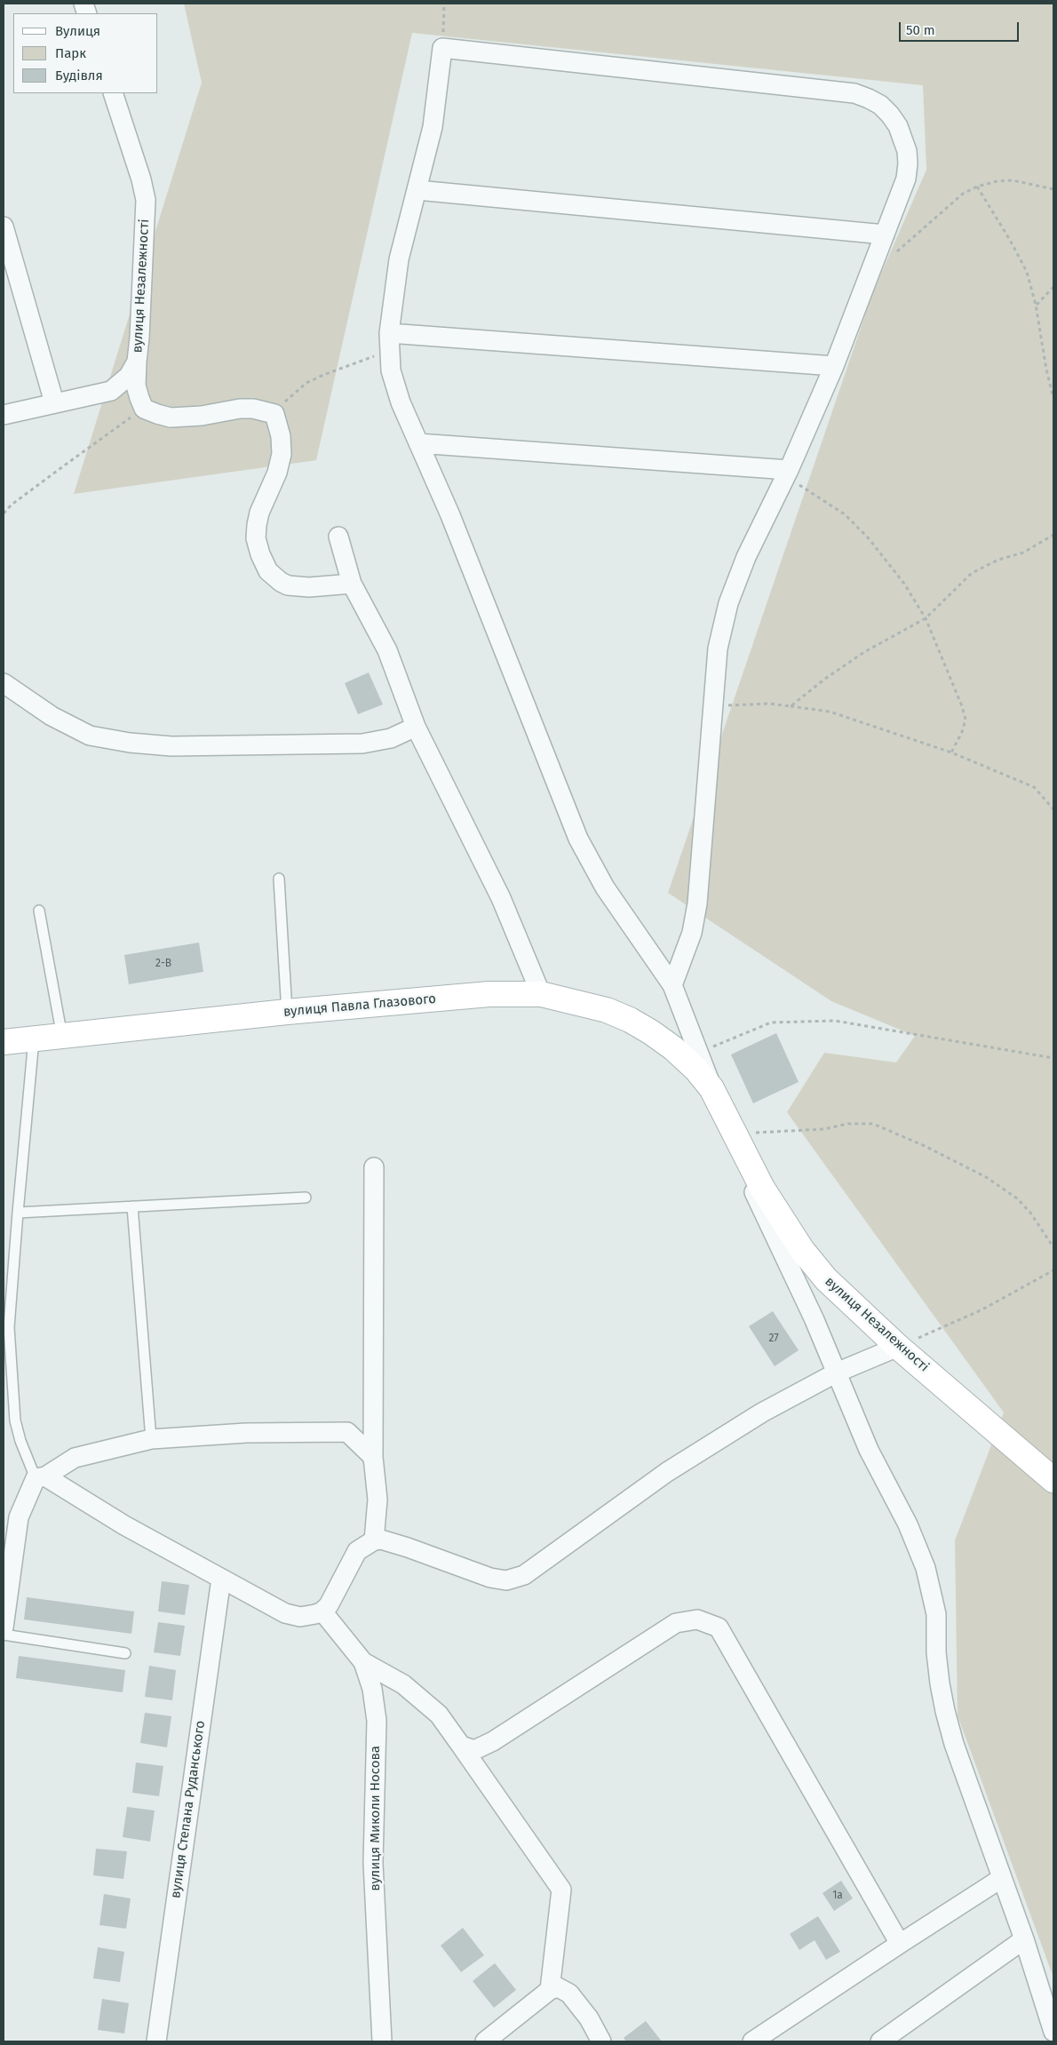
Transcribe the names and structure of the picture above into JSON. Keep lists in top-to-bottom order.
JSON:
{
  "streets": {
    "main road": ["вулиця Незалежності", "вулиця Павла Глазового"],
    "street": ["вулиця Степана Руданського", "вулиця Миколи Носова"]
  },
  "crossings": [
    ["вулиця Незалежності", "вулиця Павла Глазового"]
  ],
  "house_numbers": ["2-В", "27", "1а"],
  "legend": ["Вулиця", "Парк", "Будівля"],
  "scale_bar": "50 m"
}
